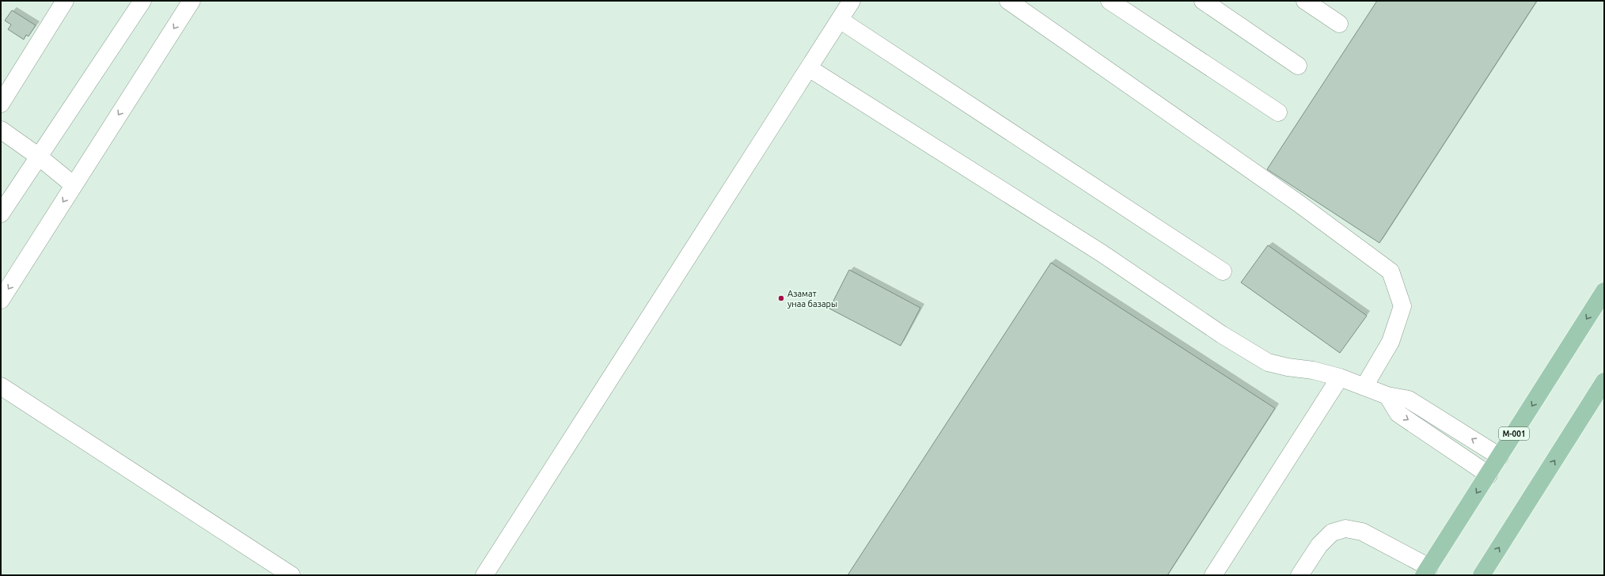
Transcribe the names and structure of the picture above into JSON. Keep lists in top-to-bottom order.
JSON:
{
  "streets": {
    "main road": ["M-001"]
  },
  "places": ["Азамат унаа базары"]
}
